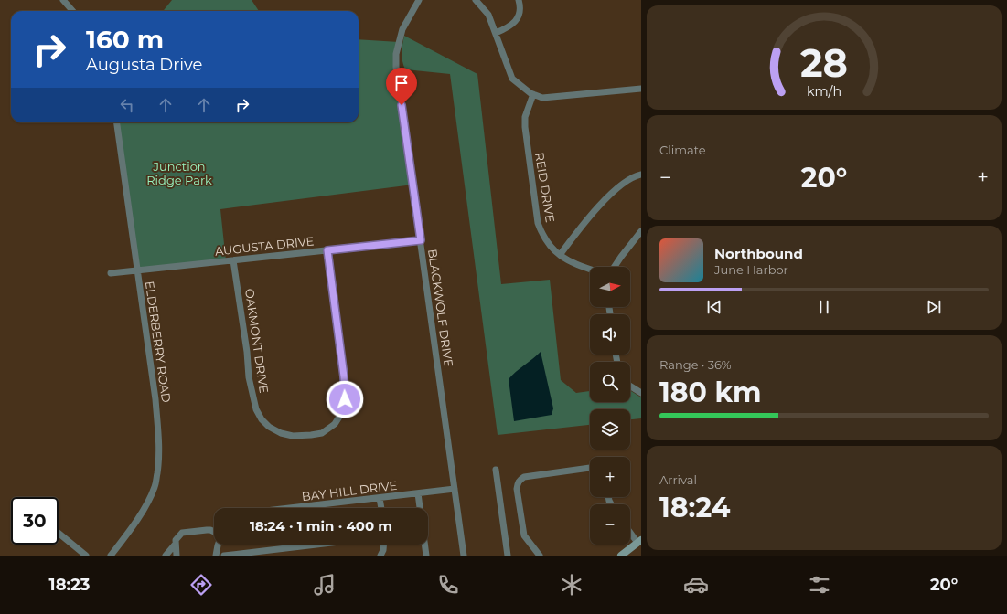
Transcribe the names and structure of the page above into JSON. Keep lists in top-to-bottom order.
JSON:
{
  "streets": {
    "street": [
      "REID DRIVE",
      "AUGUSTA DRIVE",
      "BLACKWOLF DRIVE",
      "OAKMONT DRIVE",
      "ELDERBERRY ROAD",
      "BAY HILL DRIVE"
    ]
  },
  "crossings": [
    ["AUGUSTA DRIVE", "BLACKWOLF DRIVE"],
    ["AUGUSTA DRIVE", "OAKMONT DRIVE"],
    ["AUGUSTA DRIVE", "ELDERBERRY ROAD"],
    ["BLACKWOLF DRIVE", "BAY HILL DRIVE"]
  ],
  "parks": ["Junction Ridge Park"],
  "north": "right",
  "page": {
    "turn": ["160 m", "Augusta Drive"],
    "tile": [
      "Climate",
      ["Range · 36%", "180 km"],
      ["Arrival", "18:24"]
    ],
    "heat": ["−", "20°", "+"],
    "song": ["Northbound", "June Harbor"],
    "map_buttons": ["+", "−"],
    "limit": "30",
    "trip": "18:24 · 1 min · 400 m",
    "tabs": ["18:23", "20°"],
    "gauge": ["28", "km/h"]
  }
}
